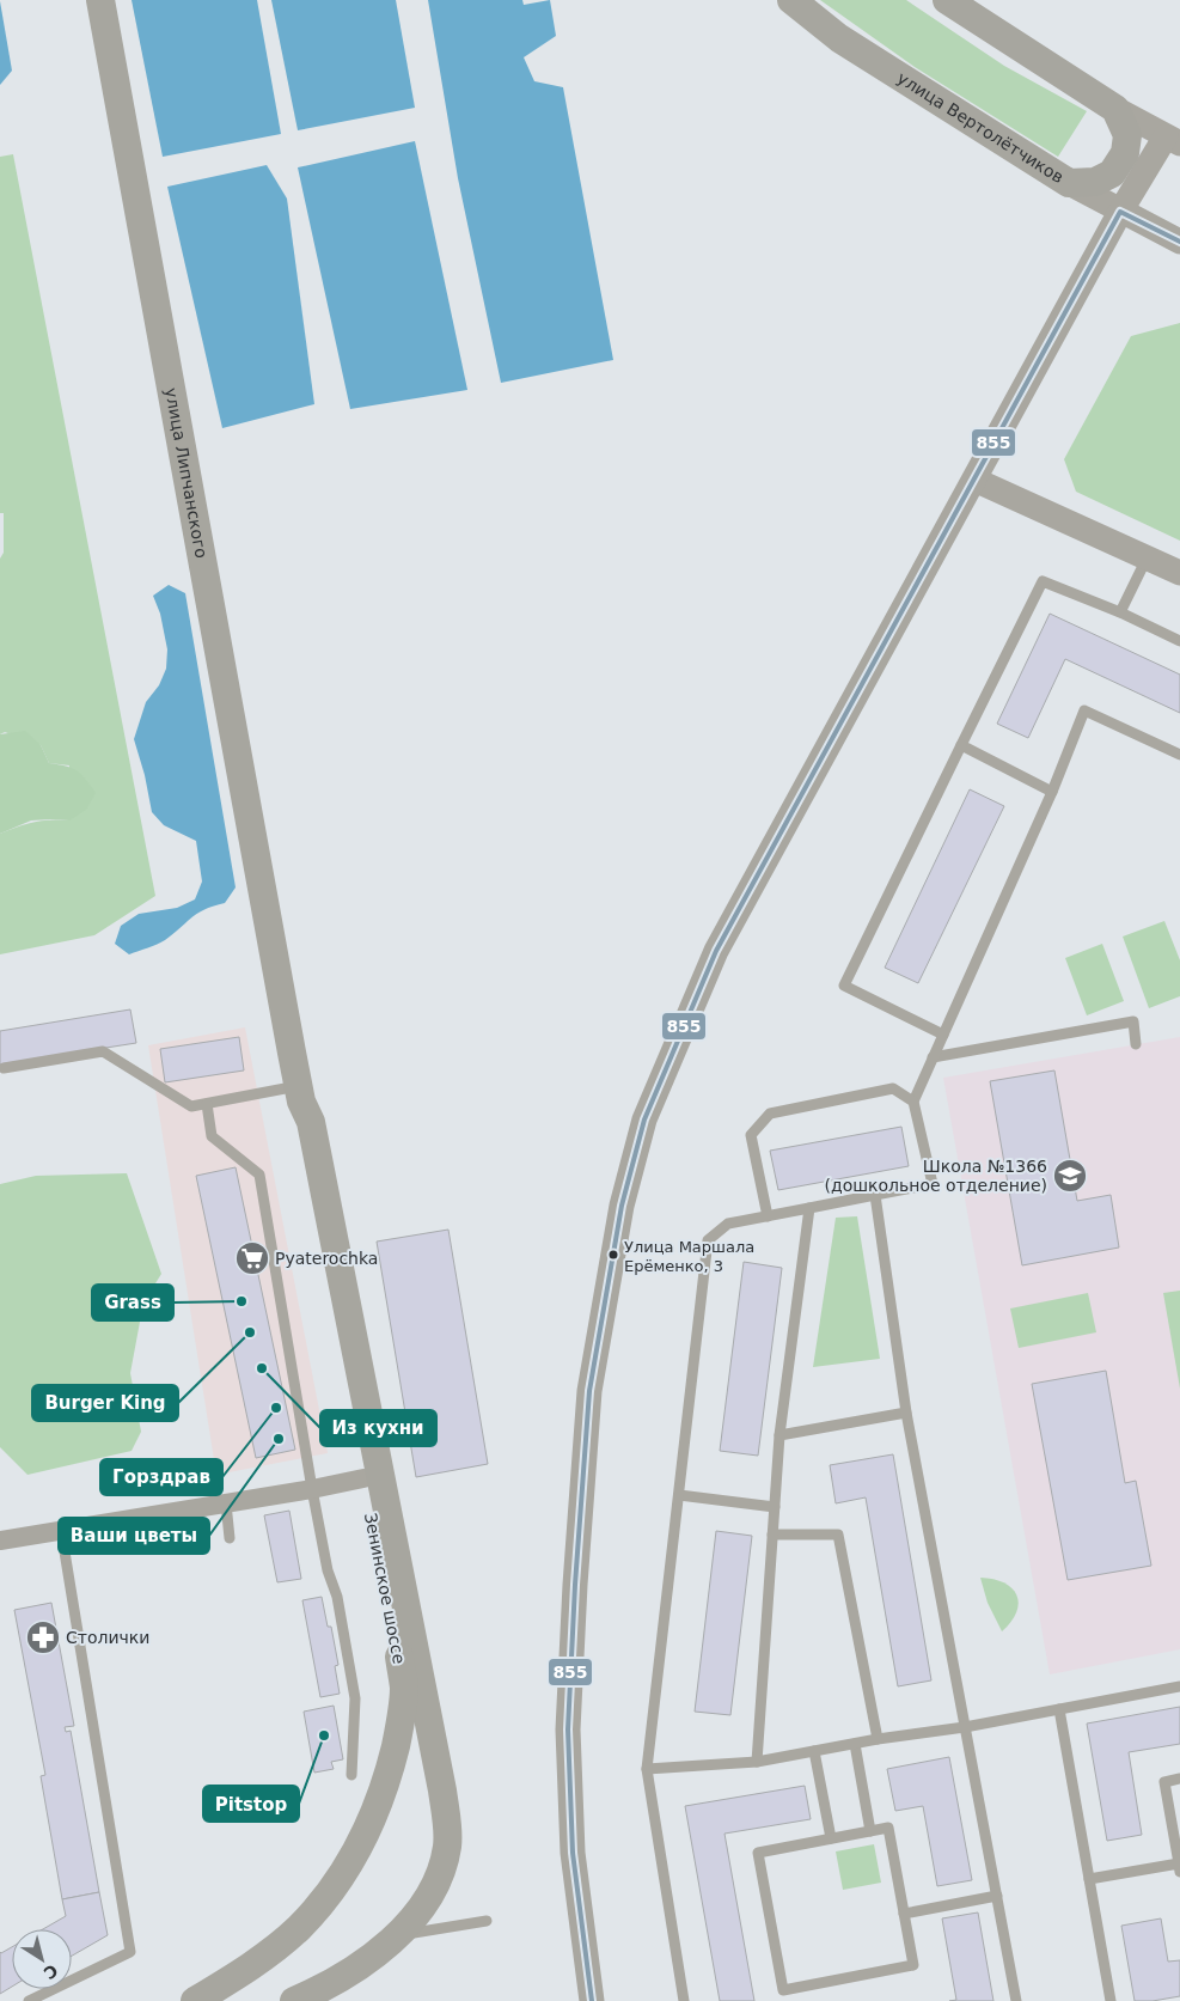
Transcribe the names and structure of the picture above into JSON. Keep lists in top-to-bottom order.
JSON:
{
  "streets": {
    "main road": ["улица Вертолётчиков", "улица Липчанского", "Зенинское шоссе"]
  },
  "crossings": [
    ["улица Липчанского", "Зенинское шоссе"]
  ],
  "places": {
    "school or university": ["Школа №1366 (дошкольное отделение)"],
    "other": [
      "Улица Маршала Ерёменко, 3",
      "Grass",
      "Burger King",
      "Из кухни",
      "Горздрав",
      "Ваши цветы",
      "Pitstop"
    ],
    "supermarket": ["Pyaterochka"],
    "pharmacy": ["Столички"]
  },
  "lines": ["transit line 855"],
  "north": "bottom right"
}
